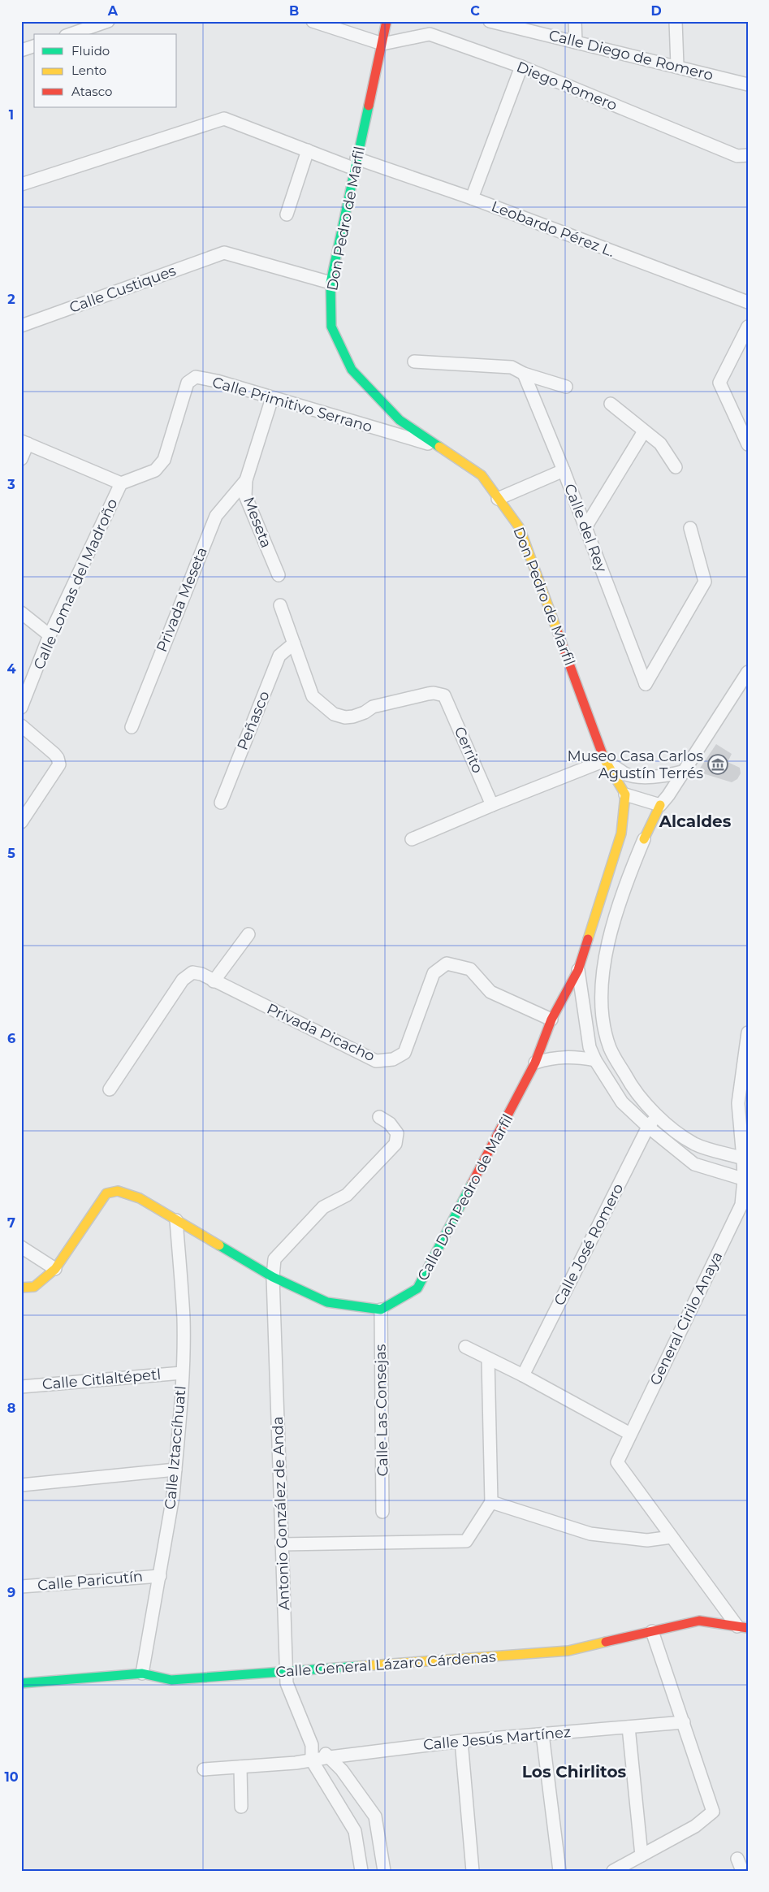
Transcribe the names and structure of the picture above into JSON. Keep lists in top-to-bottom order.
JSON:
{
  "streets": {
    "street": [
      "Calle Diego de Romero",
      "Diego Romero",
      "Don Pedro de Marfil",
      "Leobardo Pérez L.",
      "Calle Custiques",
      "Calle Primitivo Serrano",
      "Meseta",
      "Calle del Rey",
      "Calle Lomas del Madroño",
      "Privada Meseta",
      "Peñasco",
      "Cerrito",
      "Privada Picacho",
      "Calle Don Pedro de Marfil",
      "Calle José Romero",
      "General Cirilo Anaya",
      "Calle Citlaltépetl",
      "Calle Las Consejas",
      "Calle Iztaccíhuatl",
      "Antonio González de Anda",
      "Calle Paricutín",
      "Calle General Lázaro Cárdenas",
      "Calle Jesús Martínez"
    ]
  },
  "crossings": [
    ["Diego Romero", "Don Pedro de Marfil"],
    ["Don Pedro de Marfil", "Leobardo Pérez L."],
    ["Don Pedro de Marfil", "Calle Custiques"],
    ["Don Pedro de Marfil", "Calle Primitivo Serrano"],
    ["Calle Primitivo Serrano", "Meseta"],
    ["Calle Primitivo Serrano", "Calle Lomas del Madroño"],
    ["Meseta", "Privada Meseta"],
    ["Peñasco", "Cerrito"],
    ["Privada Picacho", "Calle Don Pedro de Marfil"],
    ["Calle Don Pedro de Marfil", "Calle Las Consejas"],
    ["Calle Citlaltépetl", "Calle Iztaccíhuatl"],
    ["Calle Iztaccíhuatl", "Calle Paricutín"],
    ["Calle Iztaccíhuatl", "Calle General Lázaro Cárdenas"],
    ["Antonio González de Anda", "Calle General Lázaro Cárdenas"],
    ["Antonio González de Anda", "Calle Jesús Martínez"]
  ],
  "districts": ["Alcaldes", "Los Chirlitos"],
  "places": {
    "museum": ["Museo Casa Carlos Agustín Terrés"]
  },
  "legend": ["Fluido", "Lento", "Atasco"],
  "grid": {
    "columns": [
      "A",
      "B",
      "C",
      "D"
    ],
    "rows": [
      "1",
      "2",
      "3",
      "4",
      "5",
      "6",
      "7",
      "8",
      "9",
      "10"
    ]
  }
}
